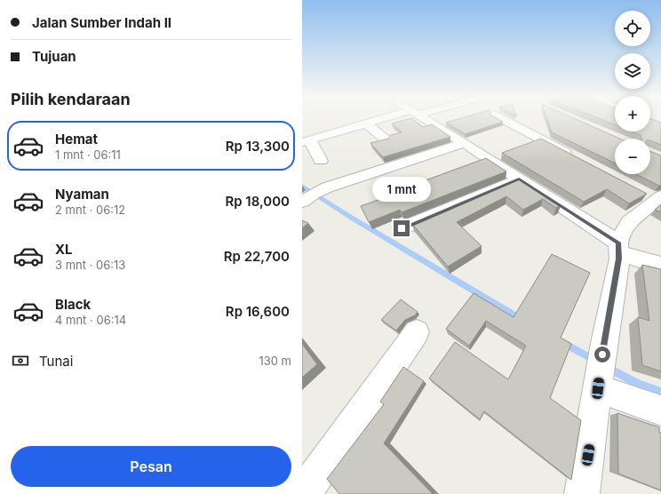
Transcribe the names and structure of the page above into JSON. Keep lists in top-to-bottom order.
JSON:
{
  "page": {
    "banner": ["Jalan Sumber Indah II", "Tujuan"],
    "map_buttons": ["+", "−"],
    "heading": "Pilih kendaraan",
    "list": [
      {
        "name": "Hemat",
        "note": "1 mnt · 06:11",
        "value": "Rp 13,300"
      },
      {
        "name": "Nyaman",
        "note": "2 mnt · 06:12",
        "value": "Rp 18,000"
      },
      {
        "name": "XL",
        "note": "3 mnt · 06:13",
        "value": "Rp 22,700"
      },
      {
        "name": "Black",
        "note": "4 mnt · 06:14",
        "value": "Rp 16,600"
      }
    ],
    "bubble": "1 mnt",
    "pay": ["Tunai", "130 m"],
    "buttons": "Pesan"
  }
}
